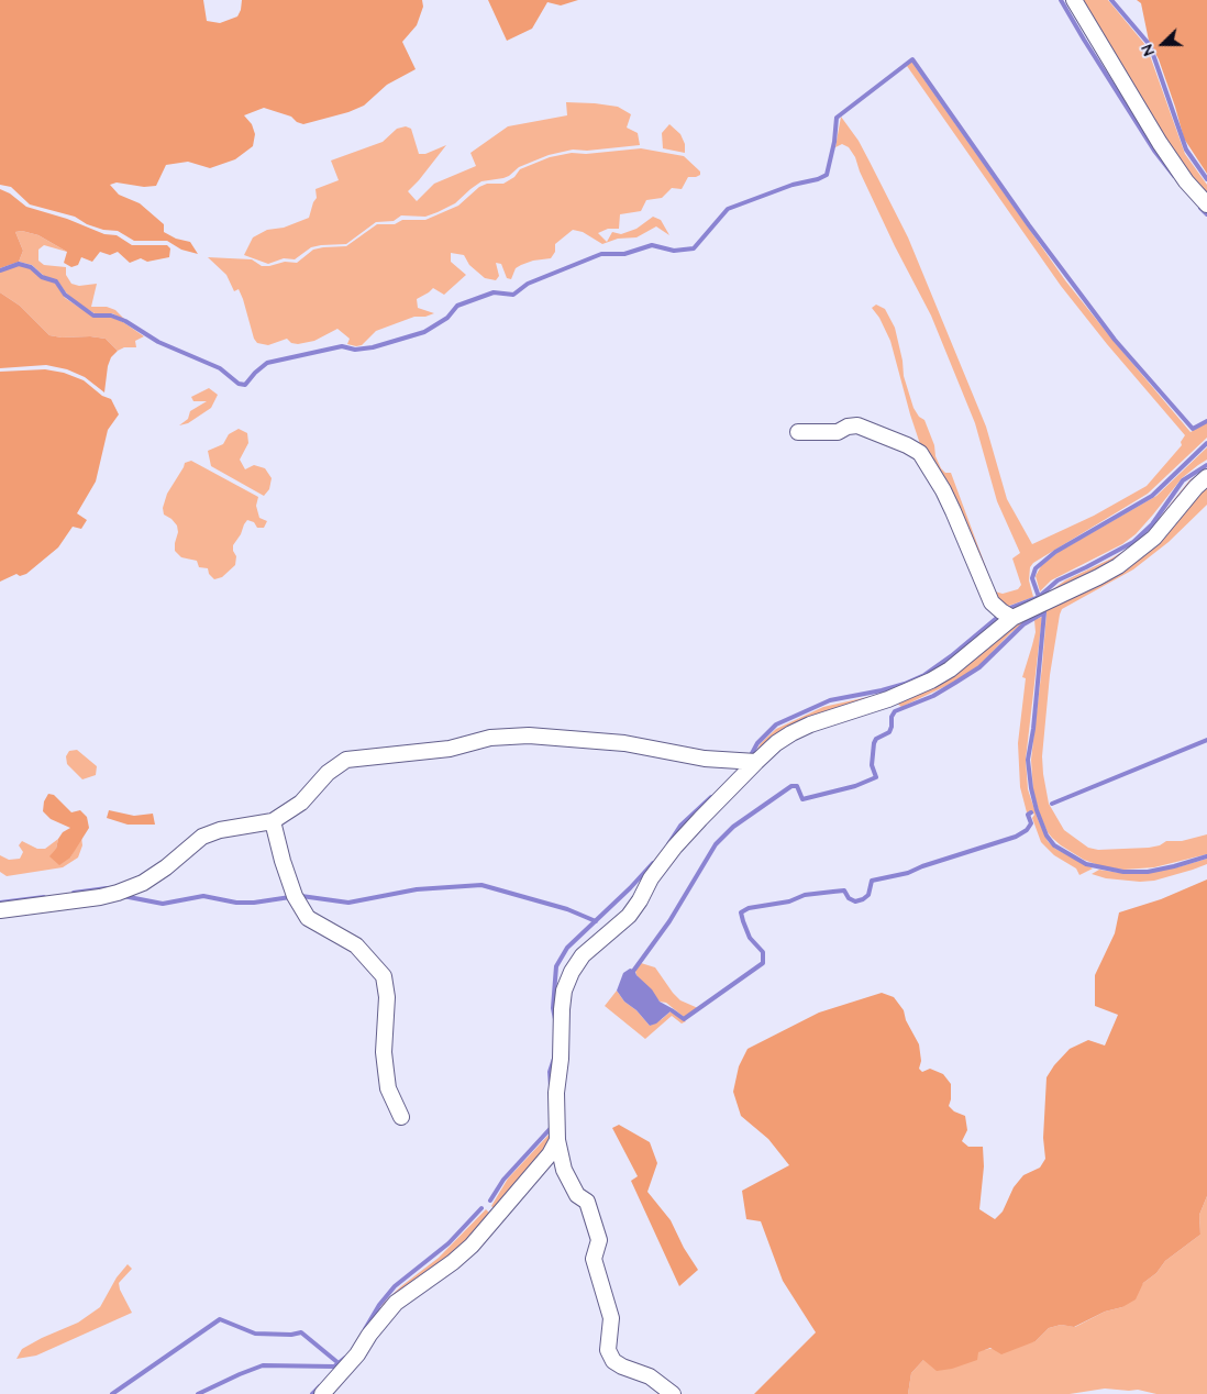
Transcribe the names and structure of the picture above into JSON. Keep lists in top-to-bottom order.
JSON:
{
  "north": "left"
}
